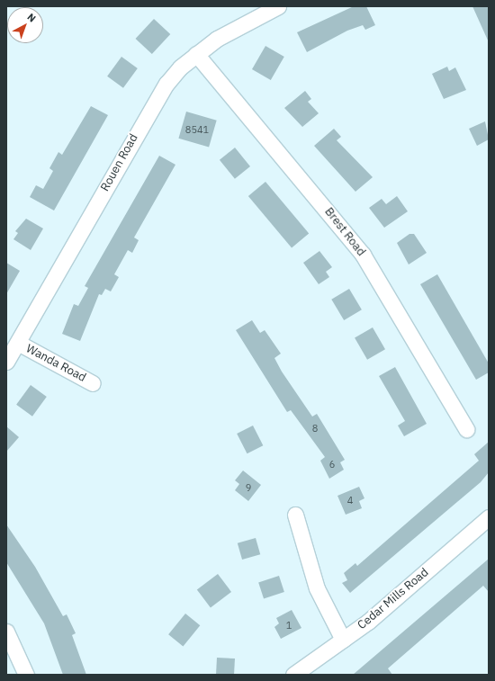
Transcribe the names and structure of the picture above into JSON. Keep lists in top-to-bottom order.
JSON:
{
  "streets": {
    "street": [
      "Rouen Road",
      "Brest Road",
      "Wanda Road",
      "Cedar Mills Road"
    ]
  },
  "crossings": [
    ["Rouen Road", "Brest Road"],
    ["Rouen Road", "Wanda Road"]
  ],
  "house_numbers": [
    "8541",
    "8",
    "6",
    "9",
    "4",
    "1"
  ],
  "north": "top right"
}
